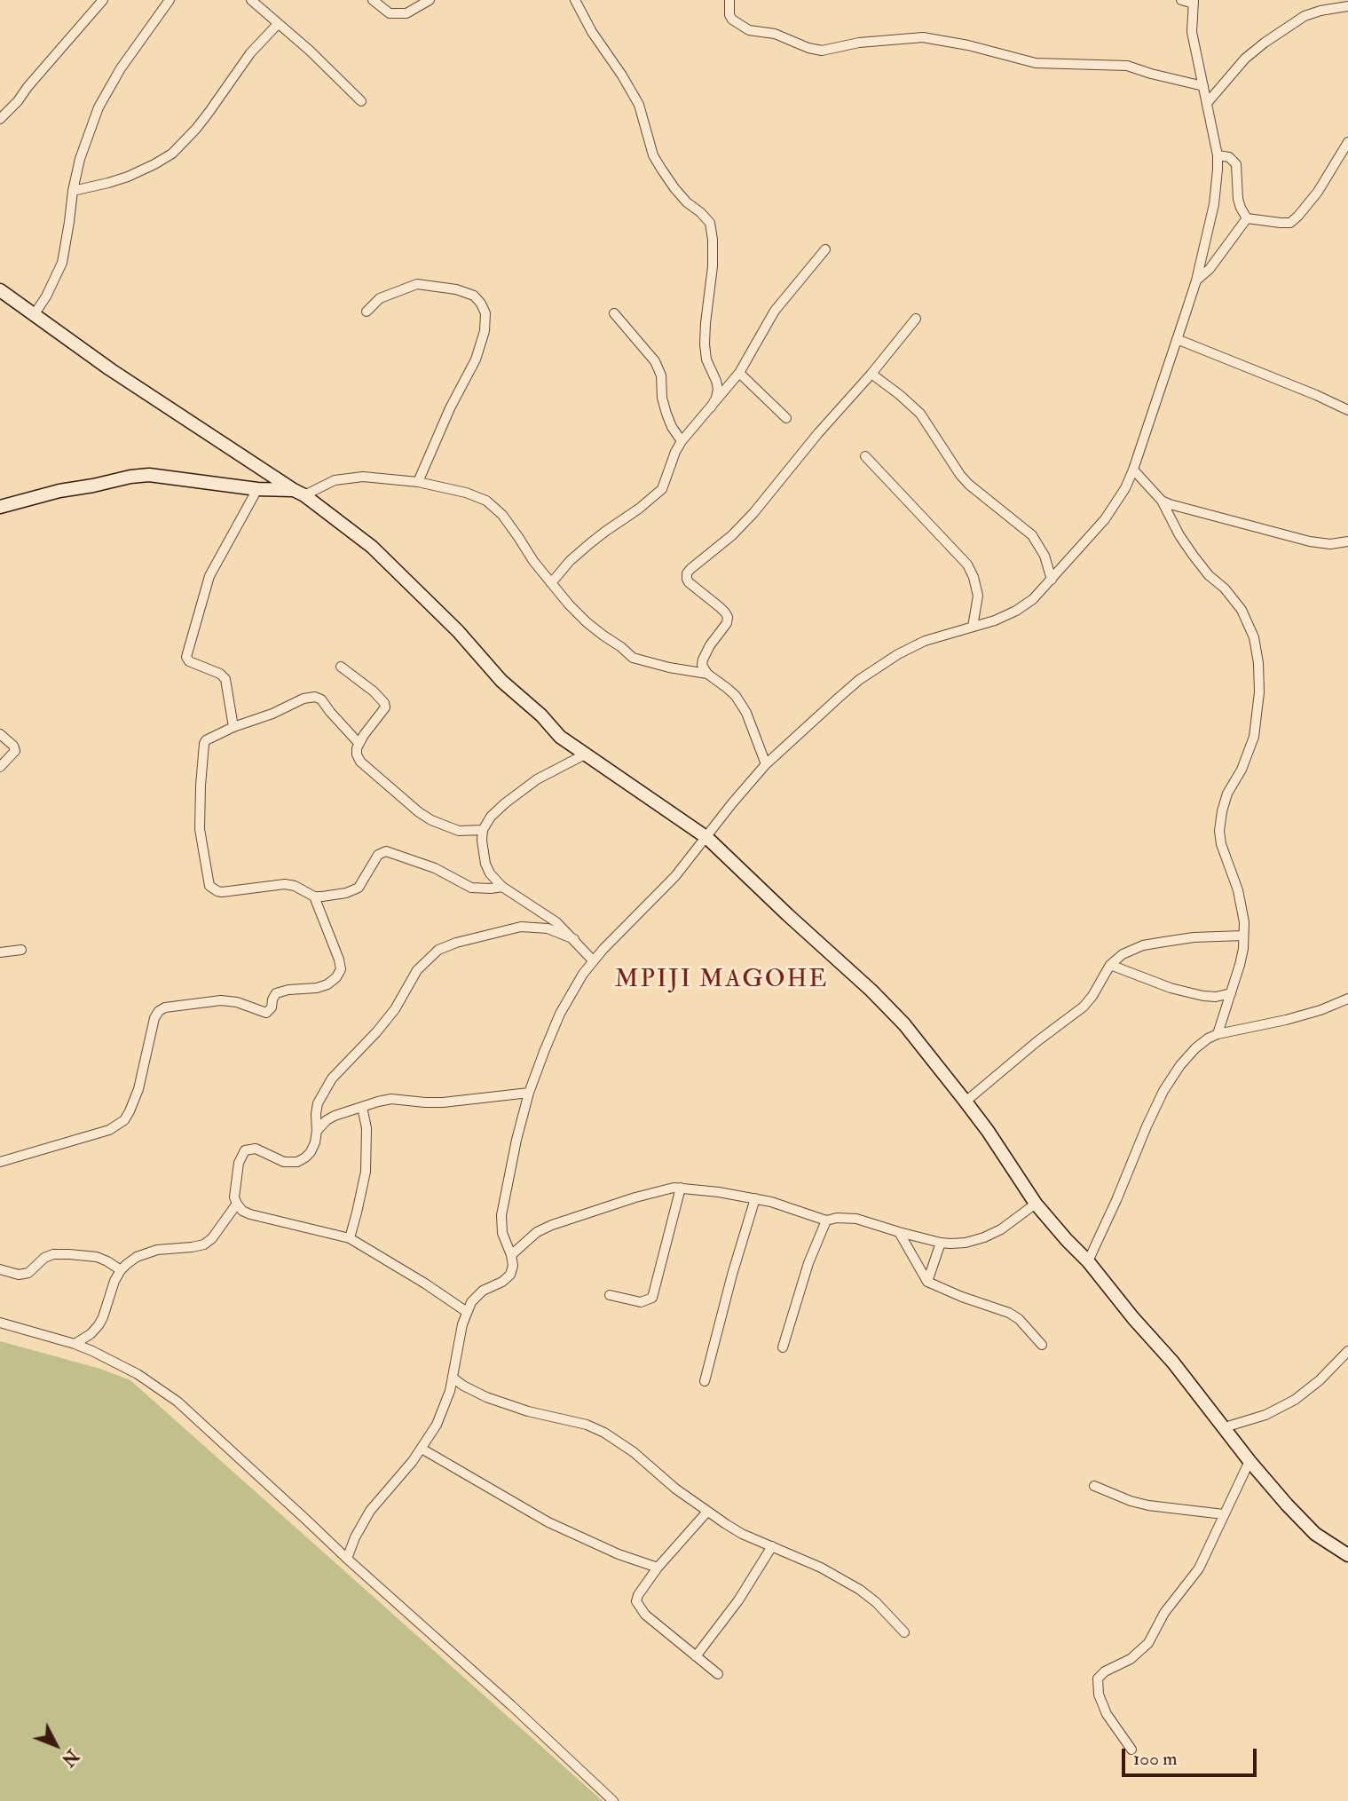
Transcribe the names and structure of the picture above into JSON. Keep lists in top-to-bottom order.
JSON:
{
  "districts": ["MPIJI MAGOHE"],
  "scale_bar": "100 m",
  "north": "bottom right"
}
